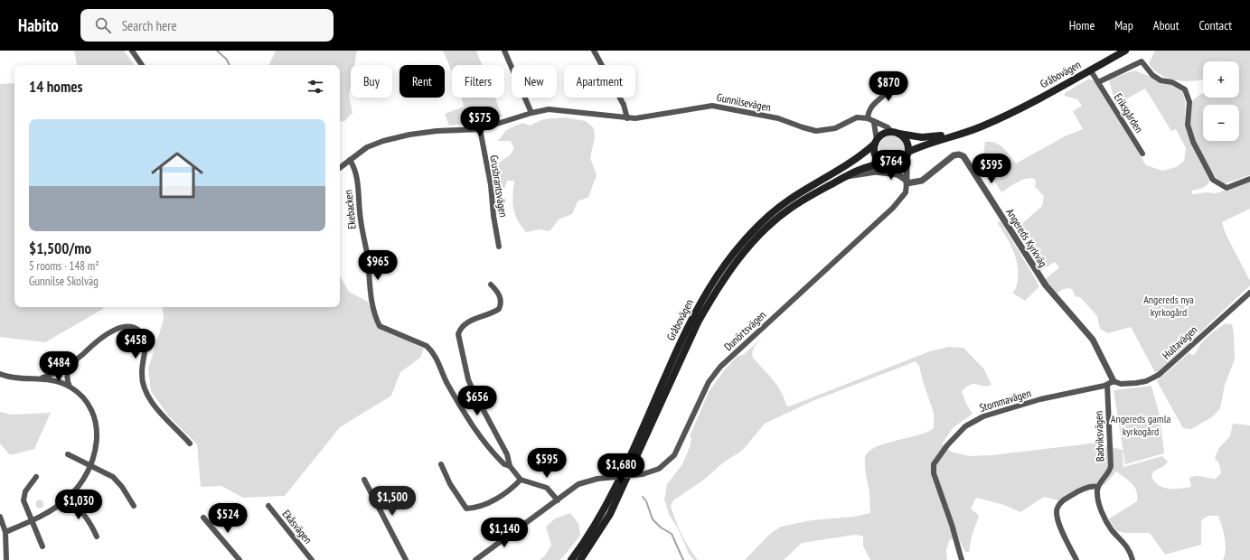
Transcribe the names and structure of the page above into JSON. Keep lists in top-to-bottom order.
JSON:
{
  "streets": {
    "main road": ["Gråbovägen"],
    "street": [
      "Gunnilsevägen",
      "Eriksgården",
      "Grusbrantsvägen",
      "Ekebacken",
      "Angereds Kyrkväg",
      "Dunörtsvägen",
      "Hultavägen",
      "Stommavägen",
      "Badviksvägen",
      "Ekåsvägen"
    ]
  },
  "crossings": [
    ["Gråbovägen", "Eriksgården"],
    ["Gråbovägen", "Dunörtsvägen"],
    ["Gunnilsevägen", "Grusbrantsvägen"],
    ["Gunnilsevägen", "Ekebacken"],
    ["Angereds Kyrkväg", "Dunörtsvägen"],
    ["Angereds Kyrkväg", "Hultavägen"],
    ["Angereds Kyrkväg", "Stommavägen"],
    ["Angereds Kyrkväg", "Badviksvägen"],
    ["Hultavägen", "Stommavägen"],
    ["Hultavägen", "Badviksvägen"],
    ["Stommavägen", "Badviksvägen"]
  ],
  "parks": ["Angereds nya kyrkogård", "Angereds gamla kyrkogård"],
  "page": {
    "header": "Habito",
    "search": "Search here",
    "nav": [
      "Home",
      "Map",
      "About",
      "Contact"
    ],
    "map_buttons": ["+", "−"],
    "chip": [
      "Buy",
      "Rent",
      "Filters",
      "New",
      "Apartment"
    ],
    "heading": "14 homes",
    "price": [
      "$870",
      "$575",
      "$764",
      "$595",
      "$965",
      "$458",
      "$484",
      "$656",
      "$595",
      "$1,680",
      "$1,500",
      "$1,030",
      "$524",
      "$1,140"
    ],
    "list": [
      {
        "name": "$1,500/mo",
        "note": "5 rooms · 148 m² · Gunnilse Skolväg"
      }
    ]
  }
}
